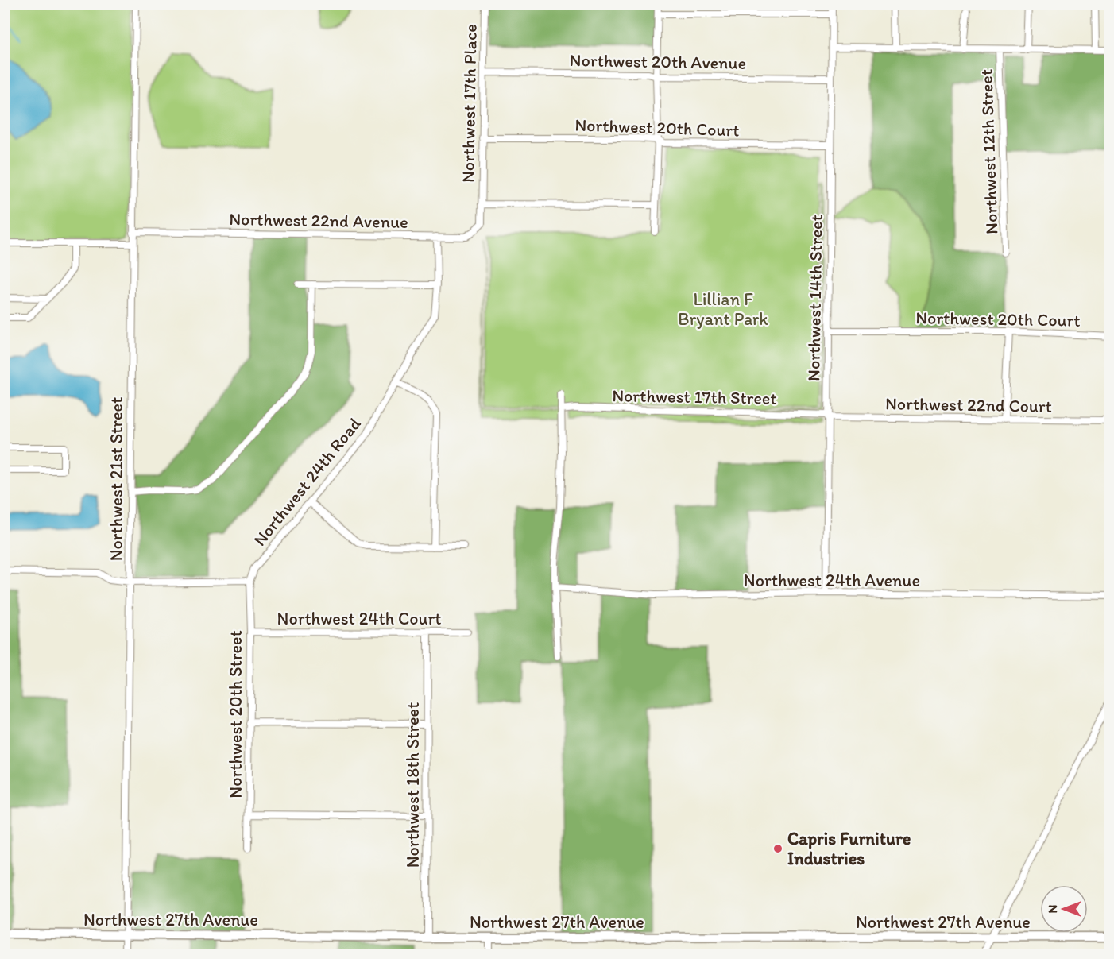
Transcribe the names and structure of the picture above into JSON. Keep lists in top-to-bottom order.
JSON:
{
  "streets": {
    "street": [
      "Northwest 20th Avenue",
      "Northwest 17th Place",
      "Northwest 20th Court",
      "Northwest 12th Street",
      "Northwest 22nd Avenue",
      "Northwest 14th Street",
      "Northwest 17th Street",
      "Northwest 22nd Court",
      "Northwest 21st Street",
      "Northwest 24th Road",
      "Northwest 24th Avenue",
      "Northwest 24th Court",
      "Northwest 20th Street",
      "Northwest 18th Street",
      "Northwest 27th Avenue"
    ]
  },
  "crossings": [
    ["Northwest 20th Avenue", "Northwest 17th Place"],
    ["Northwest 20th Avenue", "Northwest 14th Street"],
    ["Northwest 17th Place", "Northwest 20th Court"],
    ["Northwest 17th Place", "Northwest 22nd Avenue"],
    ["Northwest 20th Court", "Northwest 14th Street"],
    ["Northwest 22nd Avenue", "Northwest 21st Street"],
    ["Northwest 22nd Avenue", "Northwest 24th Road"],
    ["Northwest 14th Street", "Northwest 17th Street"],
    ["Northwest 14th Street", "Northwest 22nd Court"],
    ["Northwest 14th Street", "Northwest 24th Avenue"],
    ["Northwest 17th Street", "Northwest 22nd Court"],
    ["Northwest 21st Street", "Northwest 27th Avenue"],
    ["Northwest 24th Road", "Northwest 20th Street"],
    ["Northwest 24th Court", "Northwest 20th Street"],
    ["Northwest 24th Court", "Northwest 18th Street"],
    ["Northwest 18th Street", "Northwest 27th Avenue"]
  ],
  "parks": ["Lillian F Bryant Park"],
  "places": ["Capris Furniture Industries"],
  "north": "left"
}
